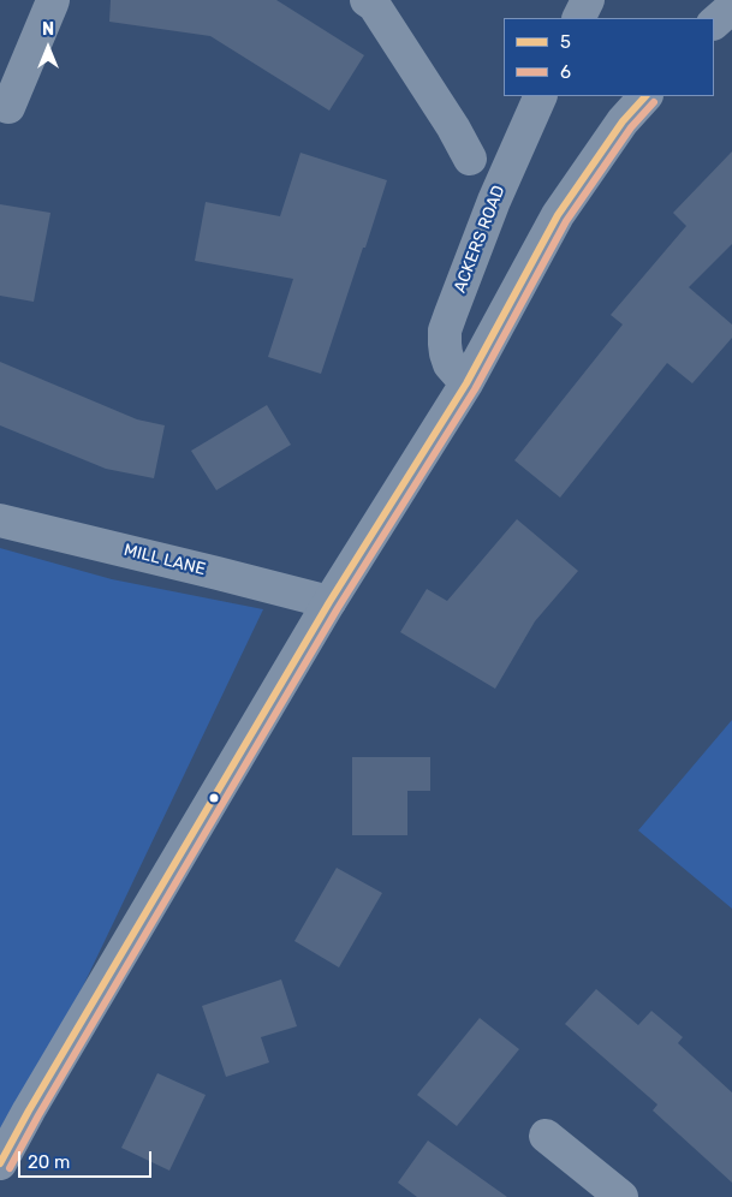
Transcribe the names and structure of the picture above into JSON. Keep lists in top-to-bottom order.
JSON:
{
  "streets": {
    "street": ["ACKERS ROAD", "MILL LANE"]
  },
  "lines": ["transit line 5", "transit line 6"],
  "legend": ["5", "6"],
  "scale_bar": "20 m",
  "north": "top"
}
